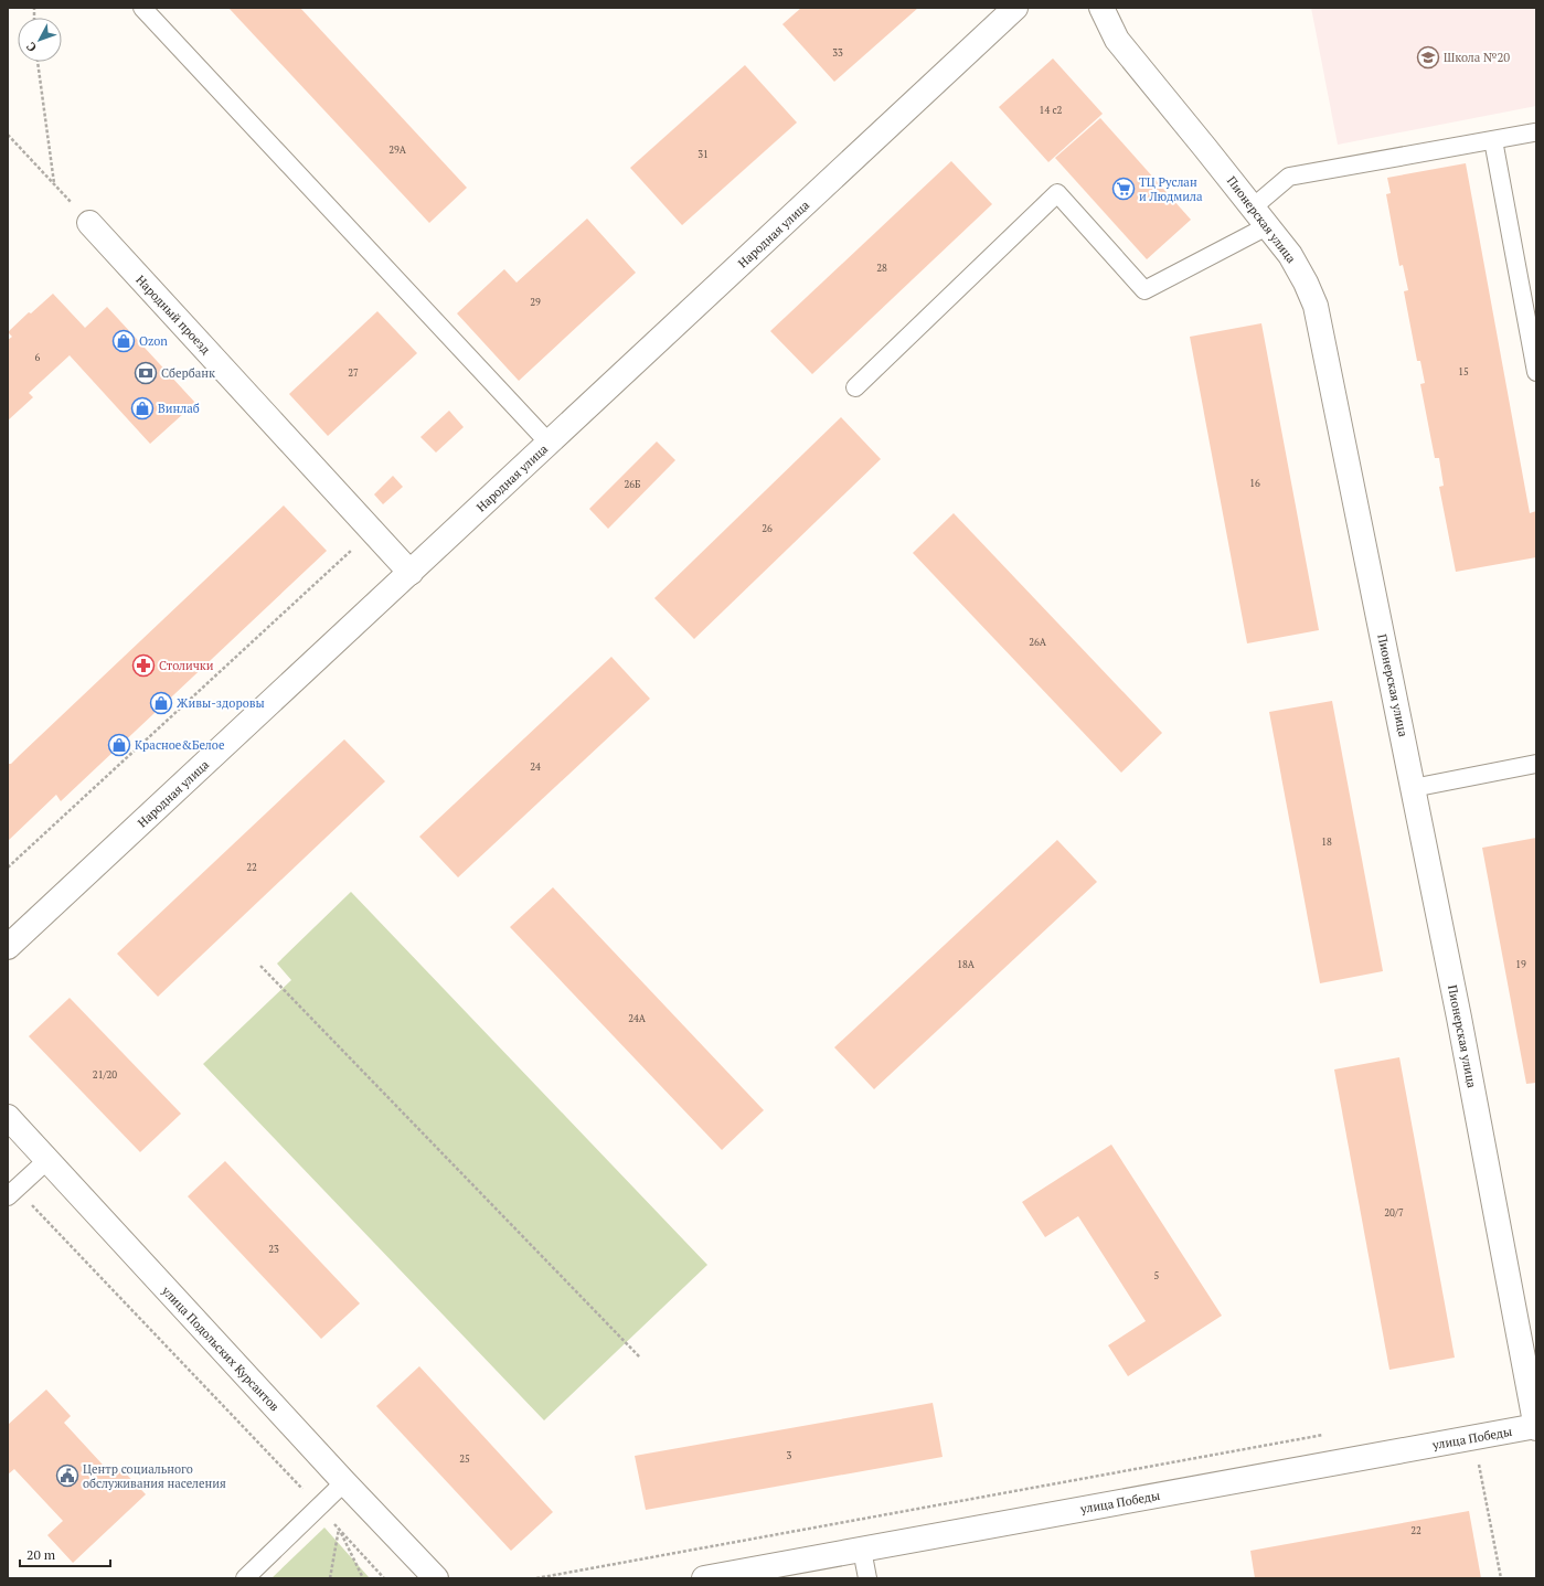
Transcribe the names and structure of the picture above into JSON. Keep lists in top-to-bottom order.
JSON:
{
  "streets": {
    "street": [
      "Пионерская улица",
      "Народная улица",
      "Народный проезд",
      "улица Подольских Курсантов",
      "улица Победы"
    ]
  },
  "crossings": [
    ["Пионерская улица", "улица Победы"],
    ["Народная улица", "Народный проезд"]
  ],
  "places": {
    "school or university": ["Школа №20"],
    "supermarket": ["ТЦ Руслан и Людмила"],
    "shop": [
      "Ozon",
      "Винлаб",
      "Живы-здоровы",
      "Красное&Белое"
    ],
    "bank": ["Сбербанк"],
    "pharmacy": ["Столички"],
    "public building": ["Центр социального обслуживания населения"]
  },
  "house_numbers": [
    "33",
    "14 с2",
    "29А",
    "31",
    "28",
    "29",
    "6",
    "15",
    "27",
    "16",
    "26Б",
    "26",
    "26А",
    "24",
    "18",
    "22",
    "18А",
    "19",
    "24А",
    "21/20",
    "20/7",
    "23",
    "5",
    "3",
    "25",
    "22"
  ],
  "scale_bar": "20 m",
  "north": "bottom left"
}
